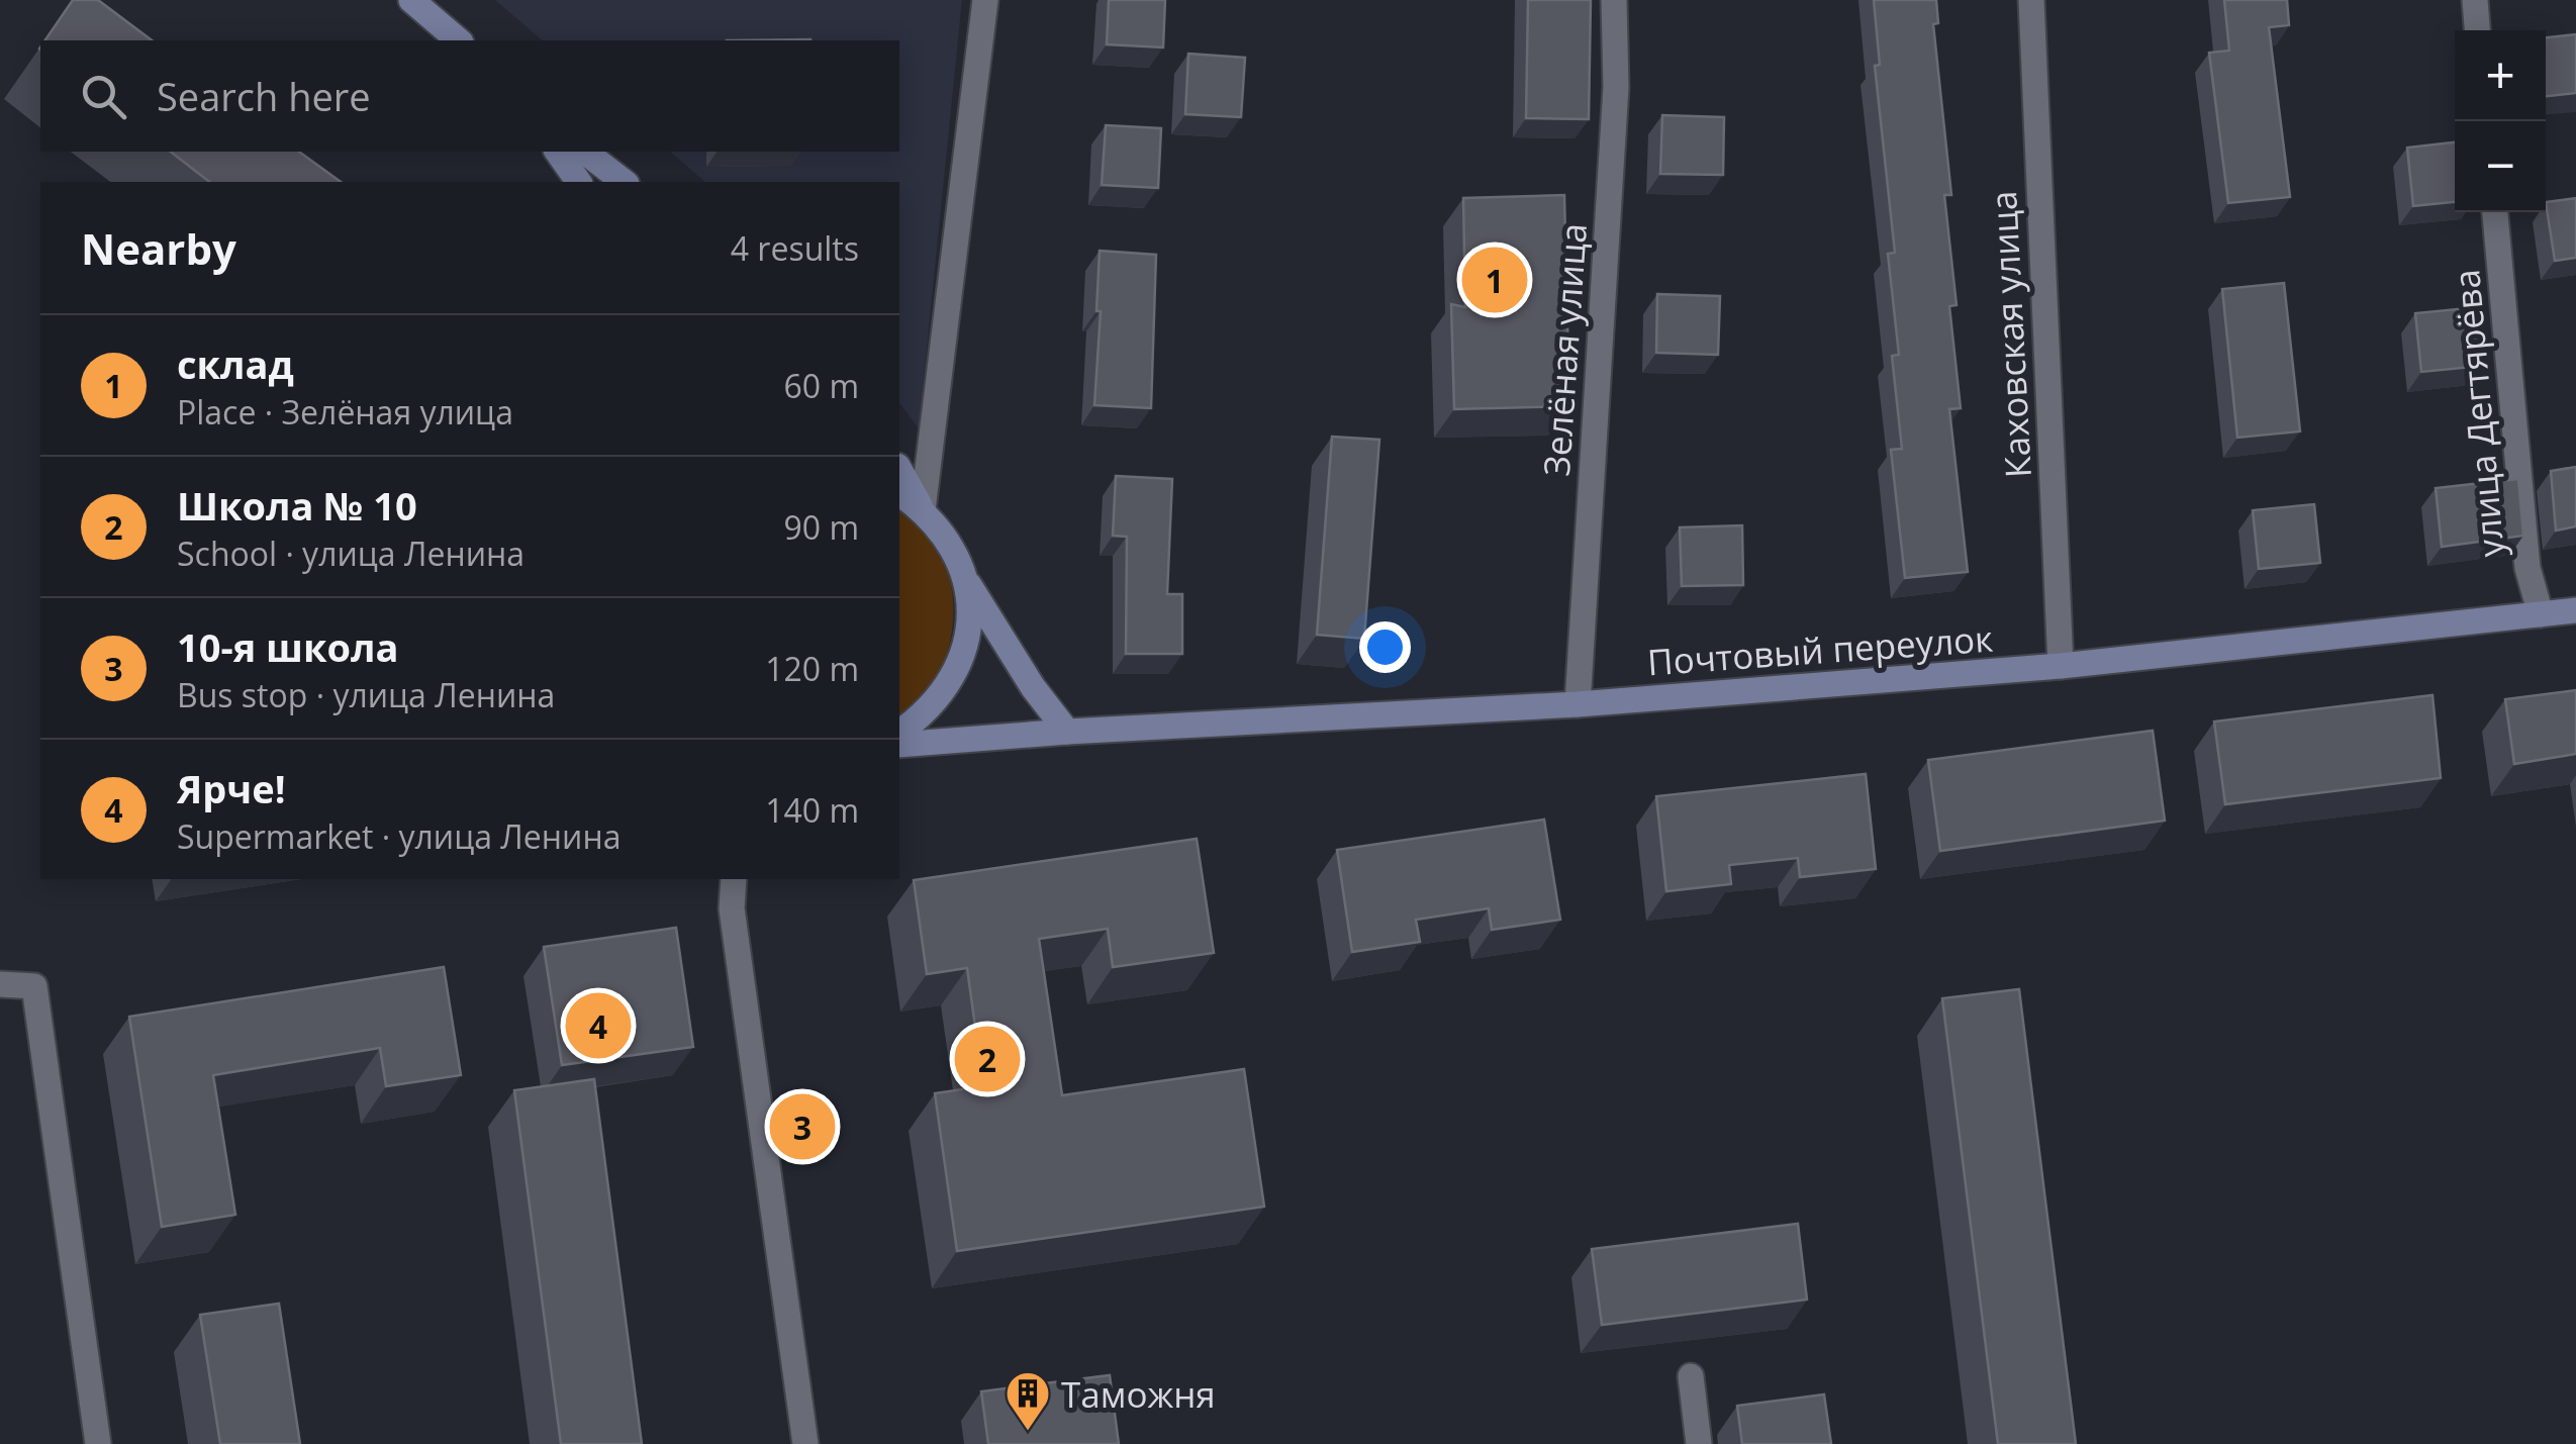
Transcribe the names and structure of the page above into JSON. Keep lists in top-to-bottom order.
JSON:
{
  "streets": {
    "main road": ["Почтовый переулок"],
    "street": ["Каховская улица", "Зелёная улица", "улица Дегтярёва"]
  },
  "crossings": [
    ["Каховская улица", "Почтовый переулок"],
    ["Зелёная улица", "Почтовый переулок"],
    ["улица Дегтярёва", "Почтовый переулок"]
  ],
  "places": {
    "building": ["Таможня"]
  },
  "page": {
    "map_buttons": ["+", "−"],
    "search": "Search here",
    "heading": ["Nearby", "4 results"],
    "pins": [
      "1",
      "4",
      "2",
      "3"
    ],
    "list": [
      {
        "mark": "1",
        "name": "склад",
        "note": "Place · Зелёная улица",
        "value": "60 m"
      },
      {
        "mark": "2",
        "name": "Школа № 10",
        "note": "School · улица Ленина",
        "value": "90 m"
      },
      {
        "mark": "3",
        "name": "10-я школа",
        "note": "Bus stop · улица Ленина",
        "value": "120 m"
      },
      {
        "mark": "4",
        "name": "Ярче!",
        "note": "Supermarket · улица Ленина",
        "value": "140 m"
      }
    ]
  }
}
